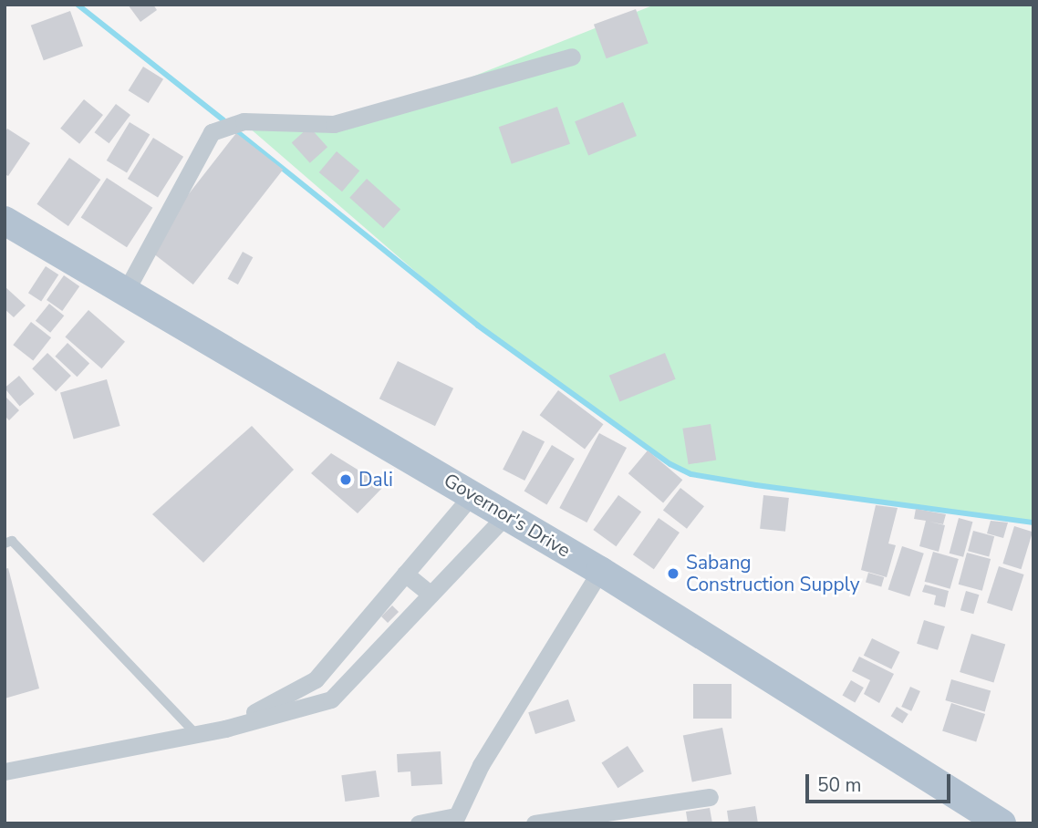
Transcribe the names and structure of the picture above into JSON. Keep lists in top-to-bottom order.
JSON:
{
  "streets": {
    "main road": ["Governor's Drive"]
  },
  "places": ["Dali", "Sabang Construction Supply"],
  "scale_bar": "50 m"
}
